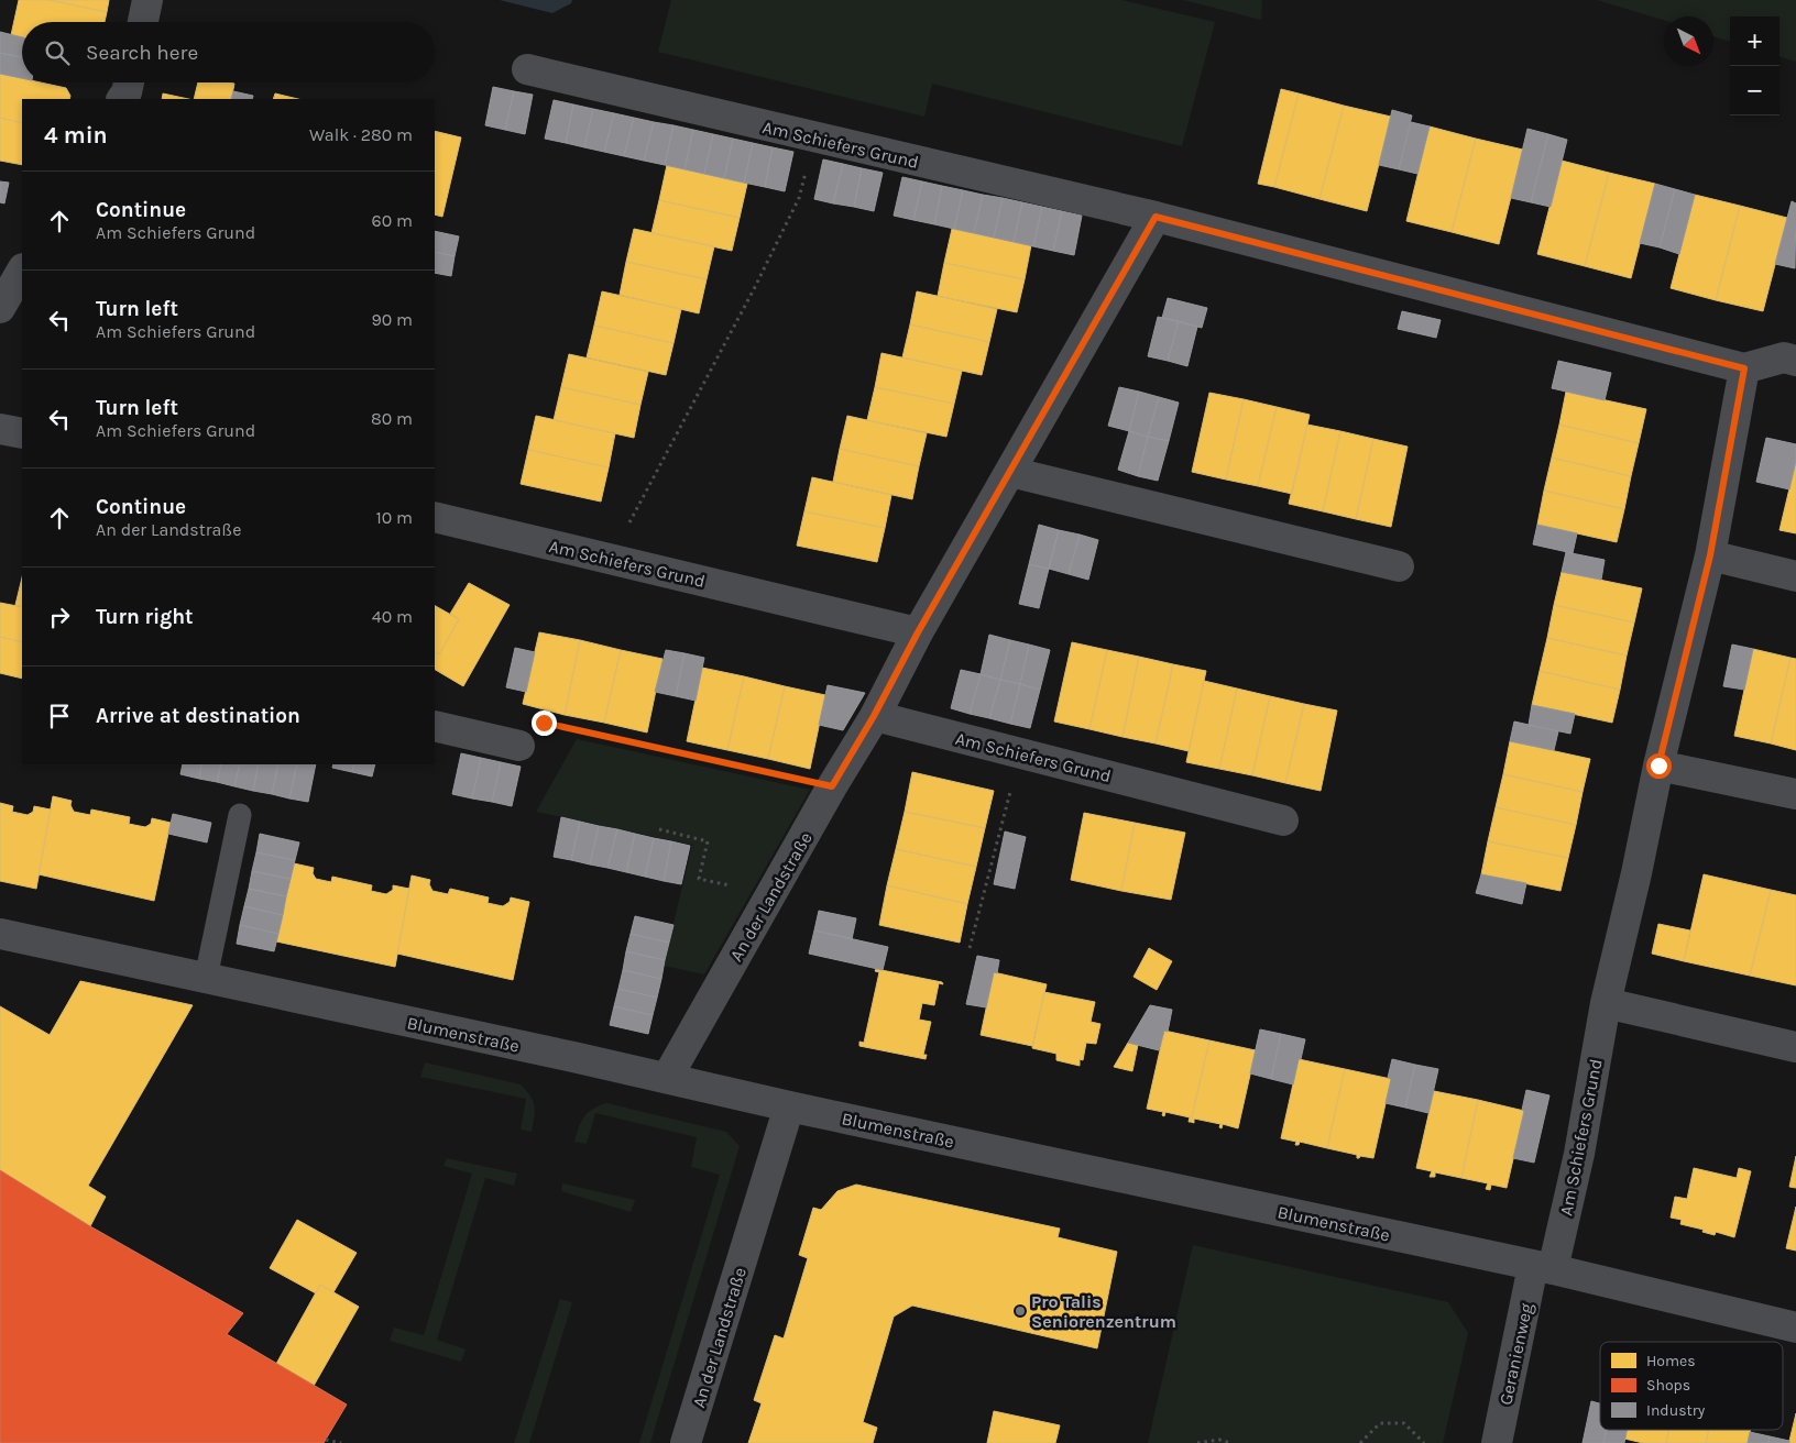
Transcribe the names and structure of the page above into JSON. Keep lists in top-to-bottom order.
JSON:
{
  "streets": {
    "street": [
      "Am Schiefers Grund",
      "An der Landstraße",
      "Blumenstraße",
      "Geranienweg"
    ]
  },
  "crossings": [
    ["Am Schiefers Grund", "An der Landstraße"],
    ["Am Schiefers Grund", "Blumenstraße"],
    ["Am Schiefers Grund", "Geranienweg"],
    ["An der Landstraße", "Blumenstraße"],
    ["Blumenstraße", "Geranienweg"]
  ],
  "places": ["Pro Talis Seniorenzentrum"],
  "legend": ["Homes", "Shops", "Industry"],
  "north": "bottom right",
  "page": {
    "map_buttons": ["+", "−"],
    "search": "Search here",
    "heading": ["4 min", "Walk · 280 m"],
    "list": [
      ["Continue", "Am Schiefers Grund", "60 m"],
      ["Turn left", "Am Schiefers Grund", "90 m"],
      ["Turn left", "Am Schiefers Grund", "80 m"],
      ["Continue", "An der Landstraße", "10 m"],
      ["Turn right", "40 m"],
      "Arrive at destination"
    ]
  }
}
